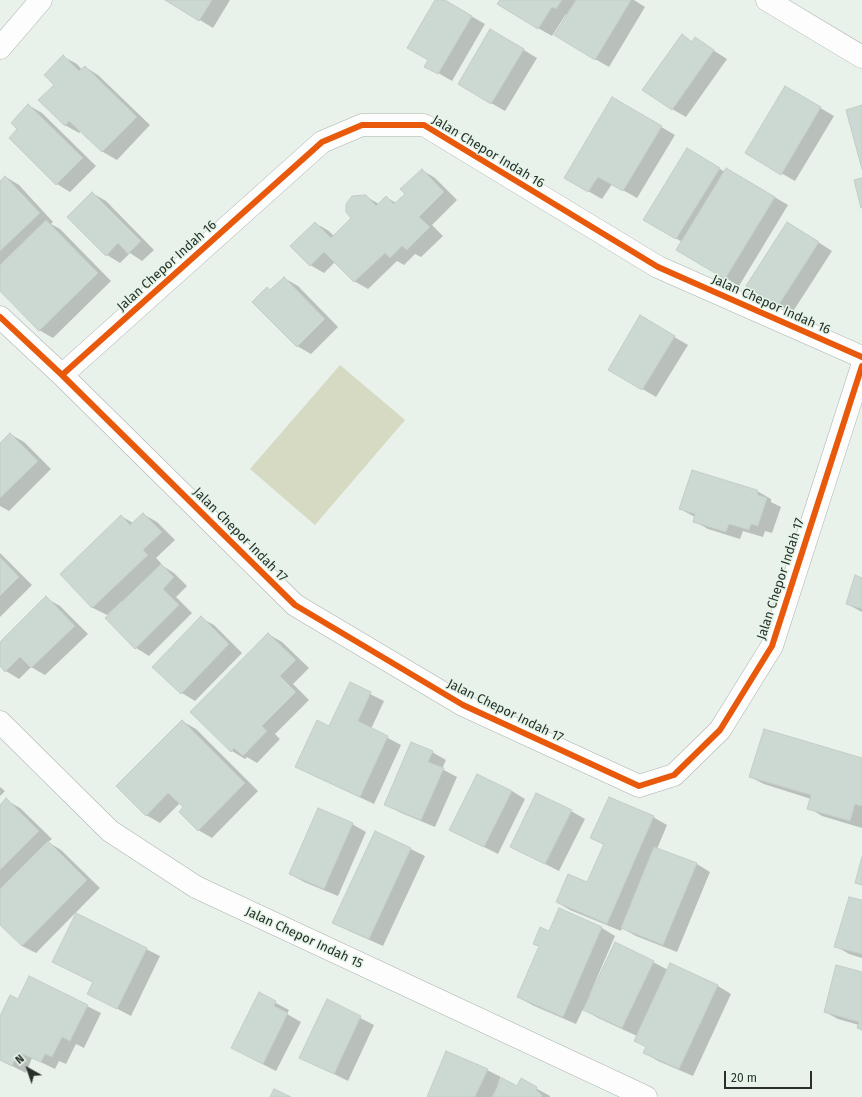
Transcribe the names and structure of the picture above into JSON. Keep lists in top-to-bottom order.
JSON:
{
  "streets": {
    "street": ["Jalan Chepor Indah 16", "Jalan Chepor Indah 17", "Jalan Chepor Indah 15"]
  },
  "crossings": [
    ["Jalan Chepor Indah 16", "Jalan Chepor Indah 17"]
  ],
  "scale_bar": "20 m",
  "north": "top left"
}
